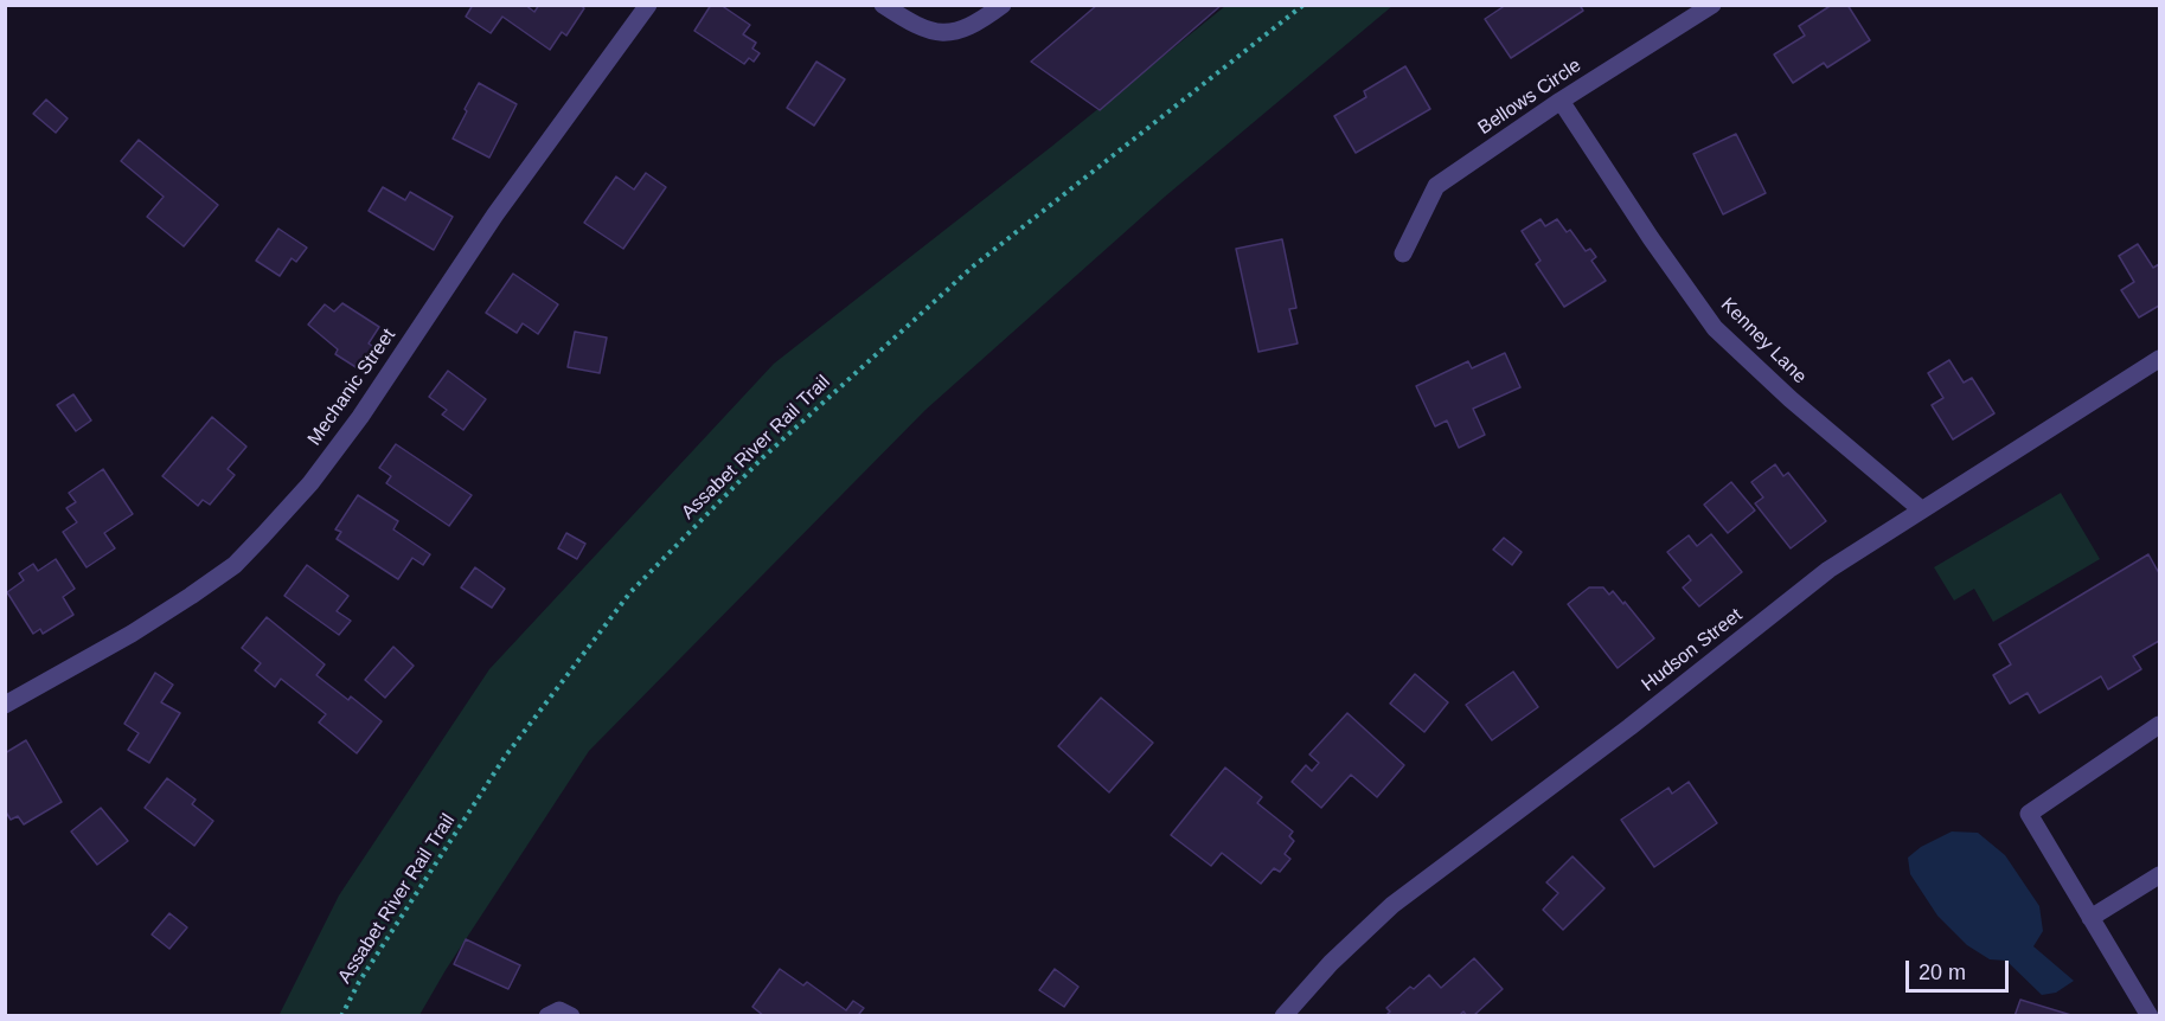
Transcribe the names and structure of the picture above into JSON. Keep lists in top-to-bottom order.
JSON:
{
  "streets": {
    "street": [
      "Bellows Circle",
      "Kenney Lane",
      "Mechanic Street",
      "Hudson Street"
    ],
    "path": ["Assabet River Rail Trail"]
  },
  "crossings": [
    ["Bellows Circle", "Kenney Lane"],
    ["Kenney Lane", "Hudson Street"]
  ],
  "scale_bar": "20 m"
}
